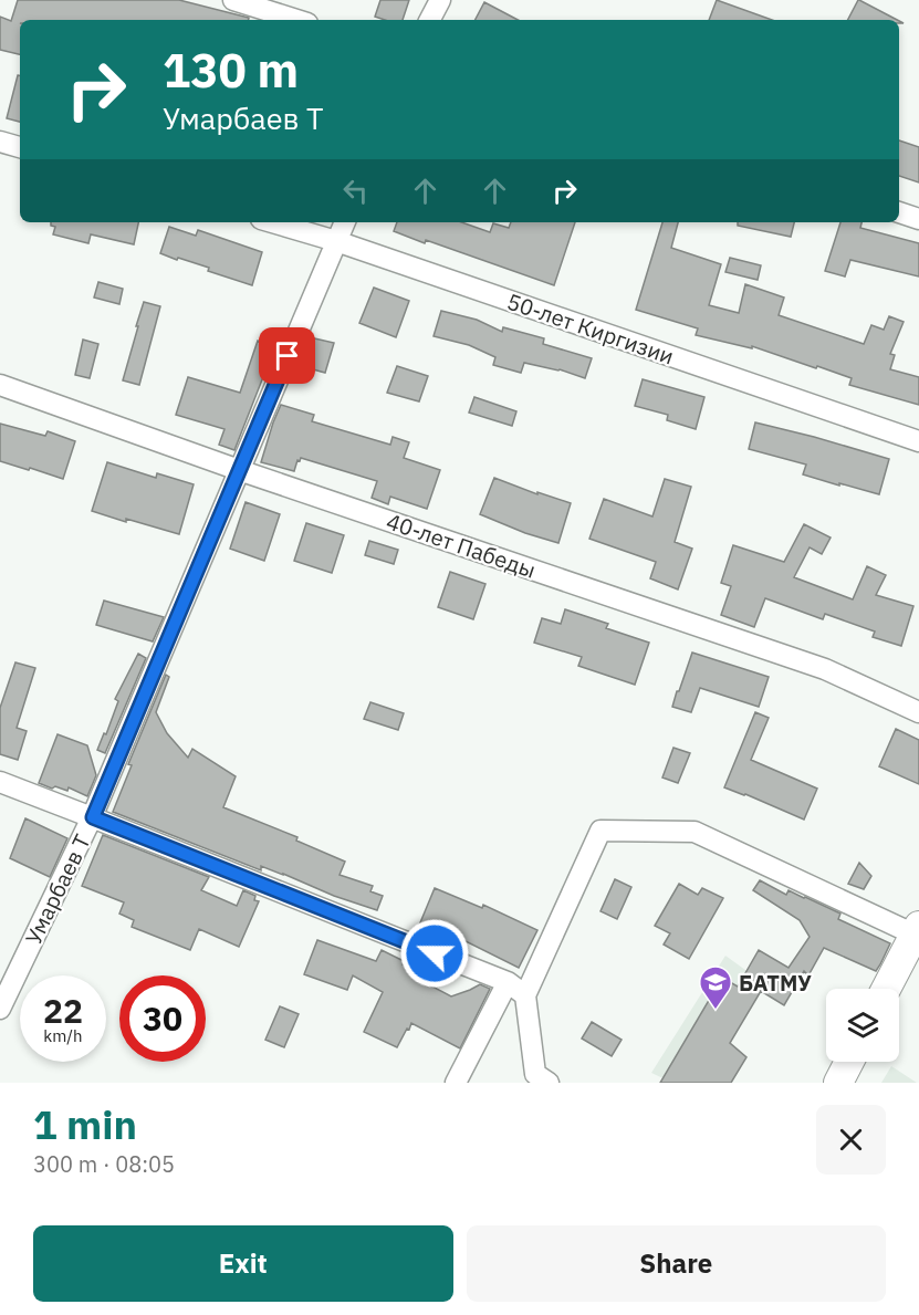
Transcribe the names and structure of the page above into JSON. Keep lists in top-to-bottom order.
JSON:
{
  "streets": {
    "street": ["50-лет Киргизии", "40-лет Пабеды", "Умарбаев Т"]
  },
  "crossings": [
    ["50-лет Киргизии", "Умарбаев Т"],
    ["40-лет Пабеды", "Умарбаев Т"]
  ],
  "places": {
    "school or university": ["БАТМУ"]
  },
  "page": {
    "turn": ["130 m", "Умарбаев Т"],
    "speed": "22 km/h",
    "limit": "30",
    "heading": ["1 min", "300 m · 08:05"],
    "buttons": ["Exit", "Share"]
  }
}
